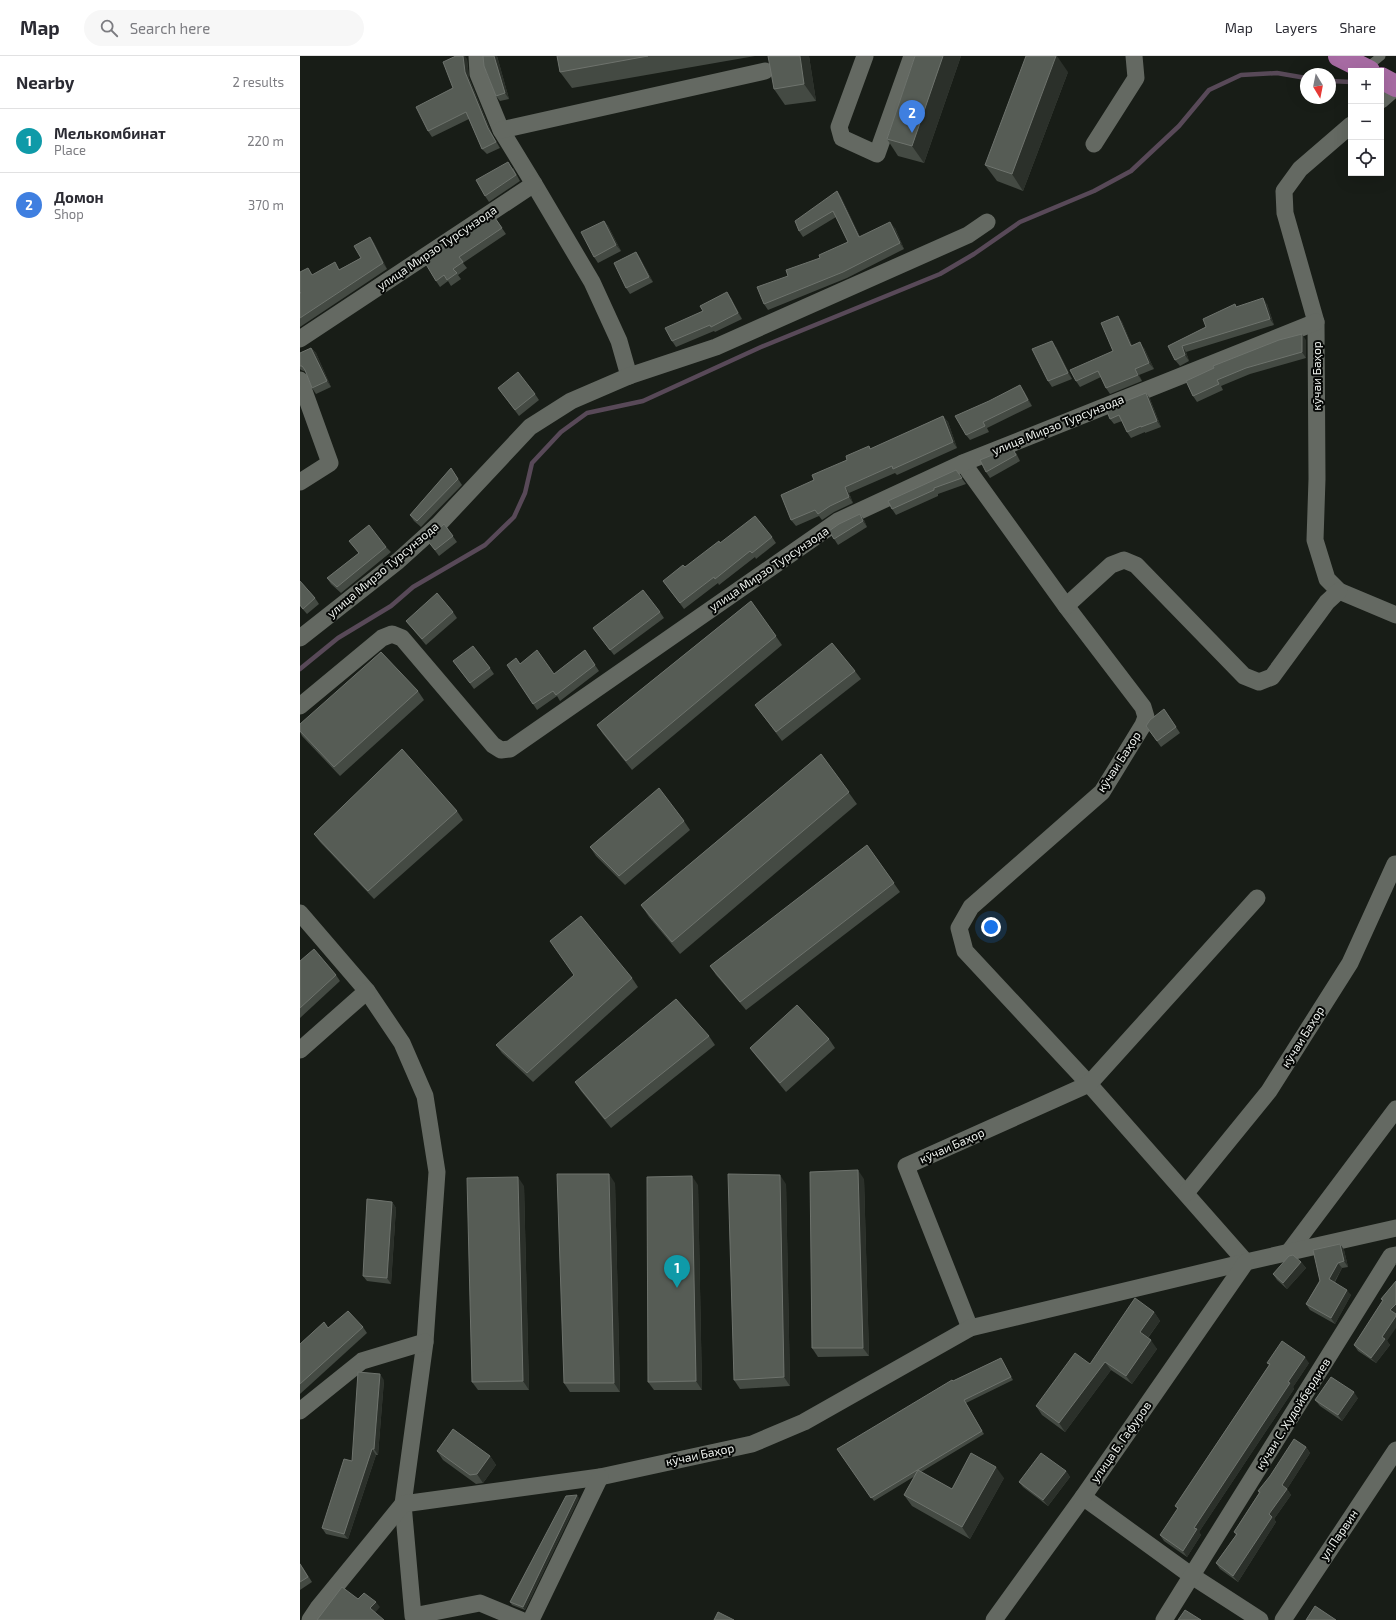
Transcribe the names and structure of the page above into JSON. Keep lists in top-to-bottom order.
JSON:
{
  "streets": {
    "street": [
      "улица Мирзо Турсунзода",
      "кӯчаи Баҳор",
      "кӯчаи С. Худойбердиев",
      "улица Б. Гафуров",
      "ул.Парвин"
    ]
  },
  "crossings": [
    ["улица Мирзо Турсунзода", "кӯчаи Баҳор"],
    ["кӯчаи Баҳор", "улица Б. Гафуров"]
  ],
  "north": "bottom",
  "page": {
    "header": "Map",
    "search": "Search here",
    "nav": ["Map", "Layers", "Share"],
    "heading": ["Nearby", "2 results"],
    "map_buttons": ["+", "−"],
    "pins": ["2", "1"],
    "list": [
      {
        "mark": "1",
        "name": "Мелькомбинат",
        "note": "Place",
        "value": "220 m"
      },
      {
        "mark": "2",
        "name": "Домон",
        "note": "Shop",
        "value": "370 m"
      }
    ]
  }
}
